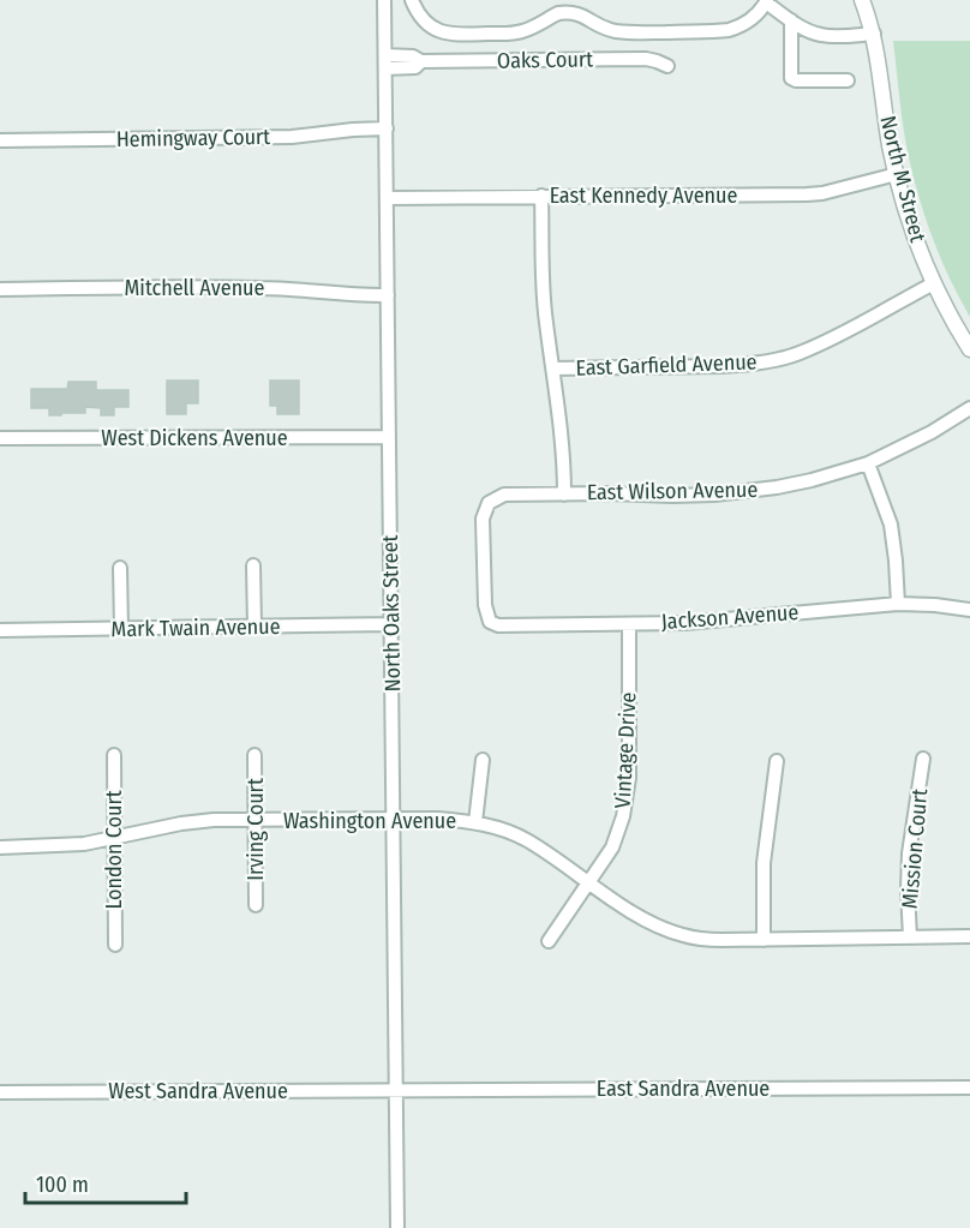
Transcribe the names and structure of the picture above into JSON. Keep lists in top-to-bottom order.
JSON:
{
  "streets": {
    "street": [
      "Oaks Court",
      "Hemingway Court",
      "North M Street",
      "East Kennedy Avenue",
      "Mitchell Avenue",
      "East Garfield Avenue",
      "West Dickens Avenue",
      "East Wilson Avenue",
      "North Oaks Street",
      "Jackson Avenue",
      "Mark Twain Avenue",
      "Vintage Drive",
      "Washington Avenue",
      "Irving Court",
      "Mission Court",
      "London Court",
      "East Sandra Avenue",
      "West Sandra Avenue"
    ]
  },
  "crossings": [
    ["Oaks Court", "North Oaks Street"],
    ["Hemingway Court", "North Oaks Street"],
    ["North M Street", "East Kennedy Avenue"],
    ["North M Street", "East Garfield Avenue"],
    ["East Kennedy Avenue", "North Oaks Street"],
    ["Mitchell Avenue", "North Oaks Street"],
    ["West Dickens Avenue", "North Oaks Street"],
    ["East Wilson Avenue", "Jackson Avenue"],
    ["North Oaks Street", "Mark Twain Avenue"],
    ["North Oaks Street", "Washington Avenue"],
    ["North Oaks Street", "East Sandra Avenue"],
    ["North Oaks Street", "West Sandra Avenue"],
    ["Jackson Avenue", "Vintage Drive"],
    ["Vintage Drive", "Washington Avenue"],
    ["Washington Avenue", "Irving Court"],
    ["Washington Avenue", "Mission Court"],
    ["Washington Avenue", "London Court"],
    ["East Sandra Avenue", "West Sandra Avenue"]
  ],
  "scale_bar": "100 m"
}
